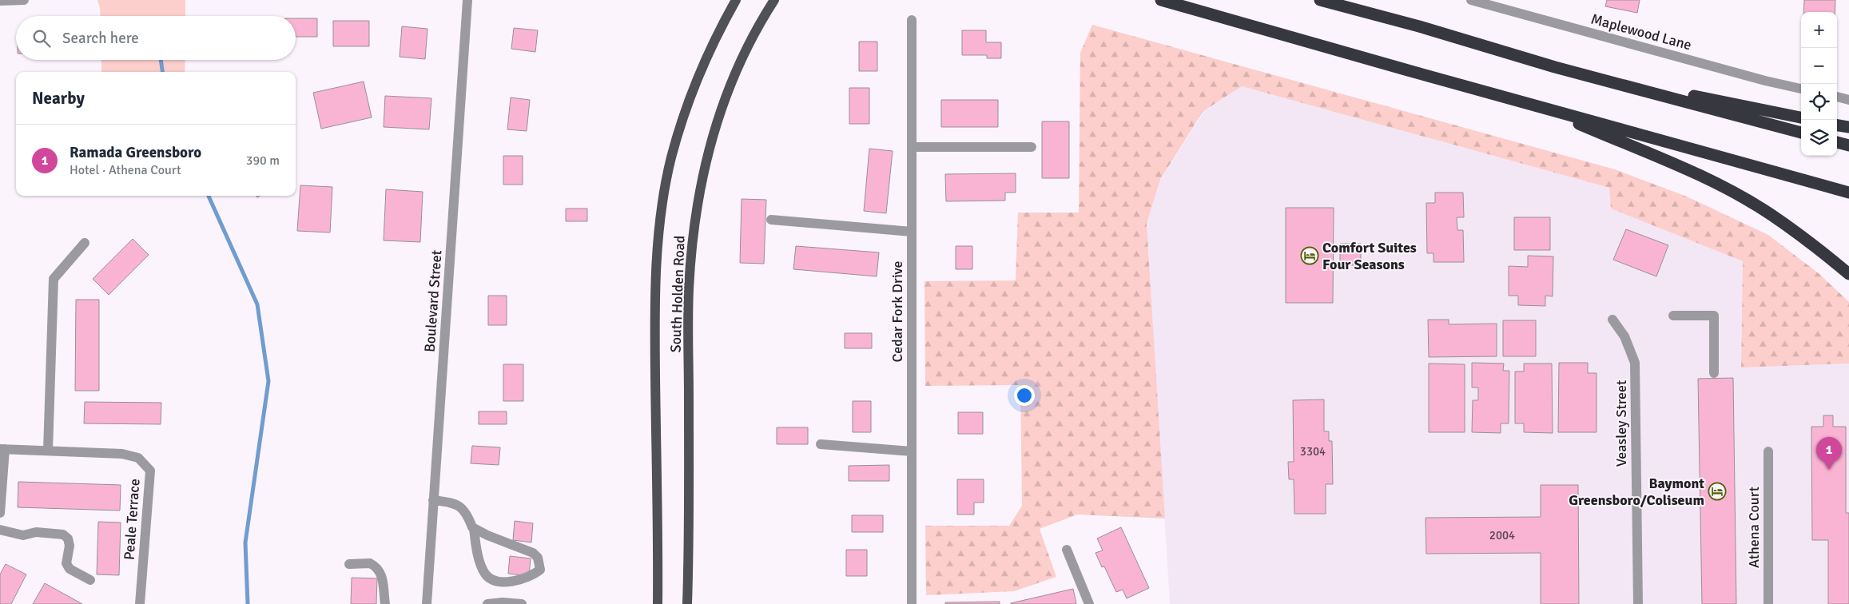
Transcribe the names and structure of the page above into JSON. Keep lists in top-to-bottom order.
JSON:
{
  "streets": {
    "main road": ["South Holden Road"],
    "street": [
      "Maplewood Lane",
      "Boulevard Street",
      "Cedar Fork Drive",
      "Veasley Street",
      "Peale Terrace",
      "Athena Court"
    ]
  },
  "places": {
    "hotel": ["Comfort Suites Four Seasons", "Baymont Greensboro/Coliseum"]
  },
  "house_numbers": ["3304", "2004"],
  "page": {
    "map_buttons": ["+", "−"],
    "search": "Search here",
    "heading": "Nearby",
    "list": [
      {
        "mark": "1",
        "name": "Ramada Greensboro",
        "note": "Hotel · Athena Court",
        "value": "390 m"
      }
    ],
    "pins": "1"
  }
}
